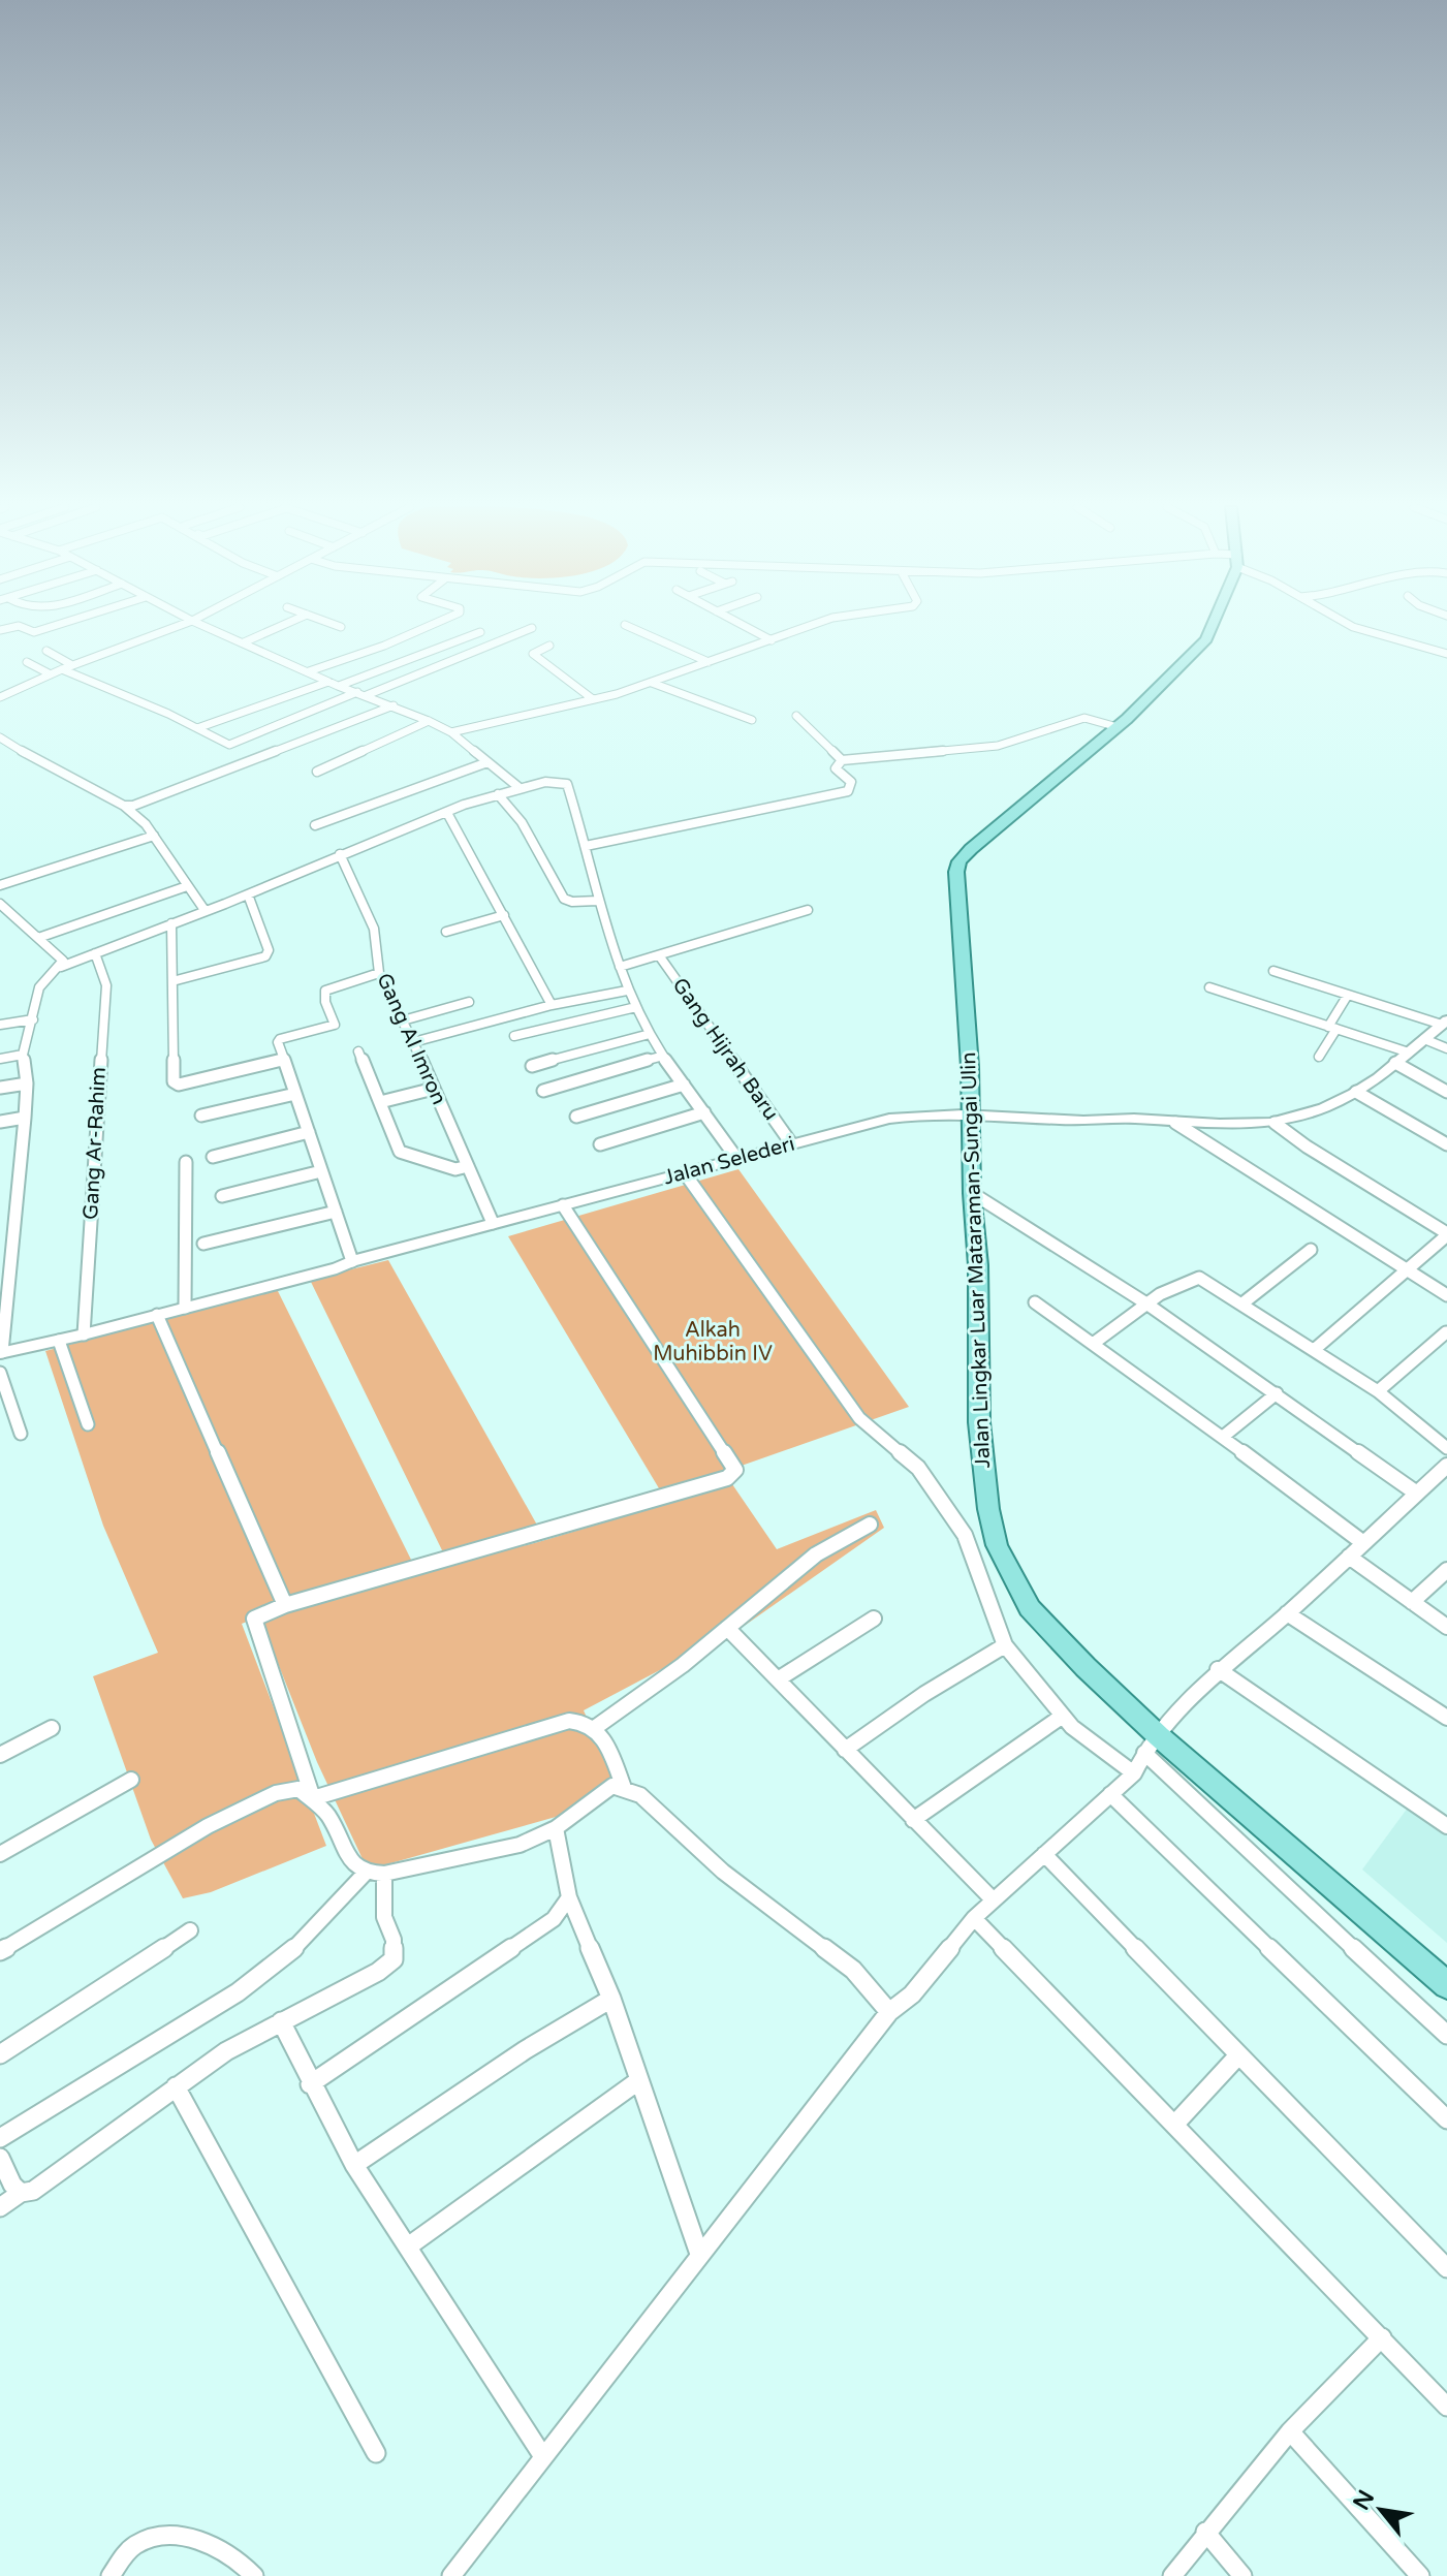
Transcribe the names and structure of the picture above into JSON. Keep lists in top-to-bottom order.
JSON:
{
  "streets": {
    "main road": ["Jalan Lingkar Luar Mataraman-Sungai Ulin"],
    "street": [
      "Gang Al Imron",
      "Gang Hijrah Baru",
      "Gang Ar-Rahim",
      "Jalan Selederi"
    ]
  },
  "crossings": [
    ["Gang Al Imron", "Jalan Selederi"],
    ["Gang Hijrah Baru", "Jalan Selederi"],
    ["Gang Ar-Rahim", "Jalan Selederi"],
    ["Jalan Selederi", "Jalan Lingkar Luar Mataraman-Sungai Ulin"]
  ],
  "parks": ["Alkah Muhibbin IV"],
  "north": "top left"
}
